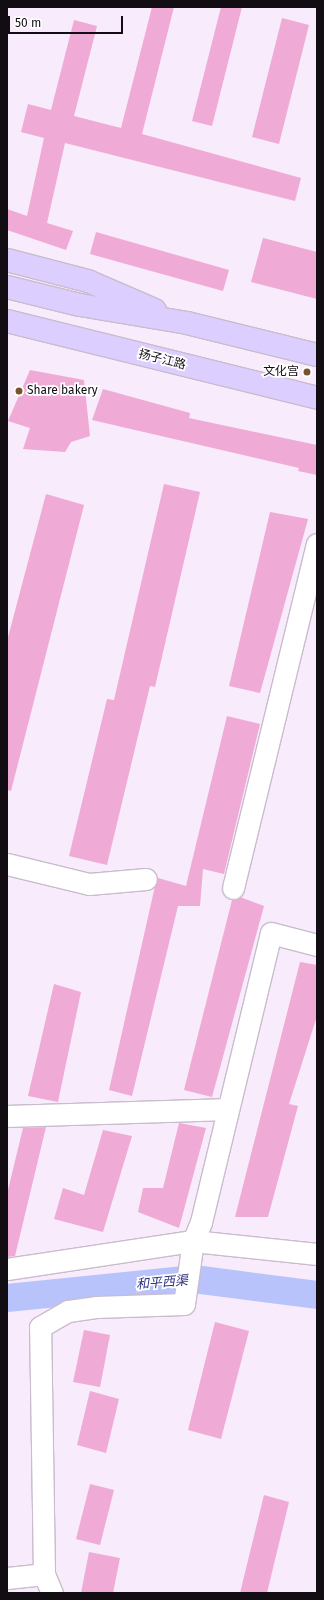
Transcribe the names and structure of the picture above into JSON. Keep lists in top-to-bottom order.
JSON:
{
  "streets": {
    "main road": ["扬子江路"]
  },
  "water": ["和平西渠"],
  "places": ["文化宫", "Share bakery"],
  "scale_bar": "50 m"
}
